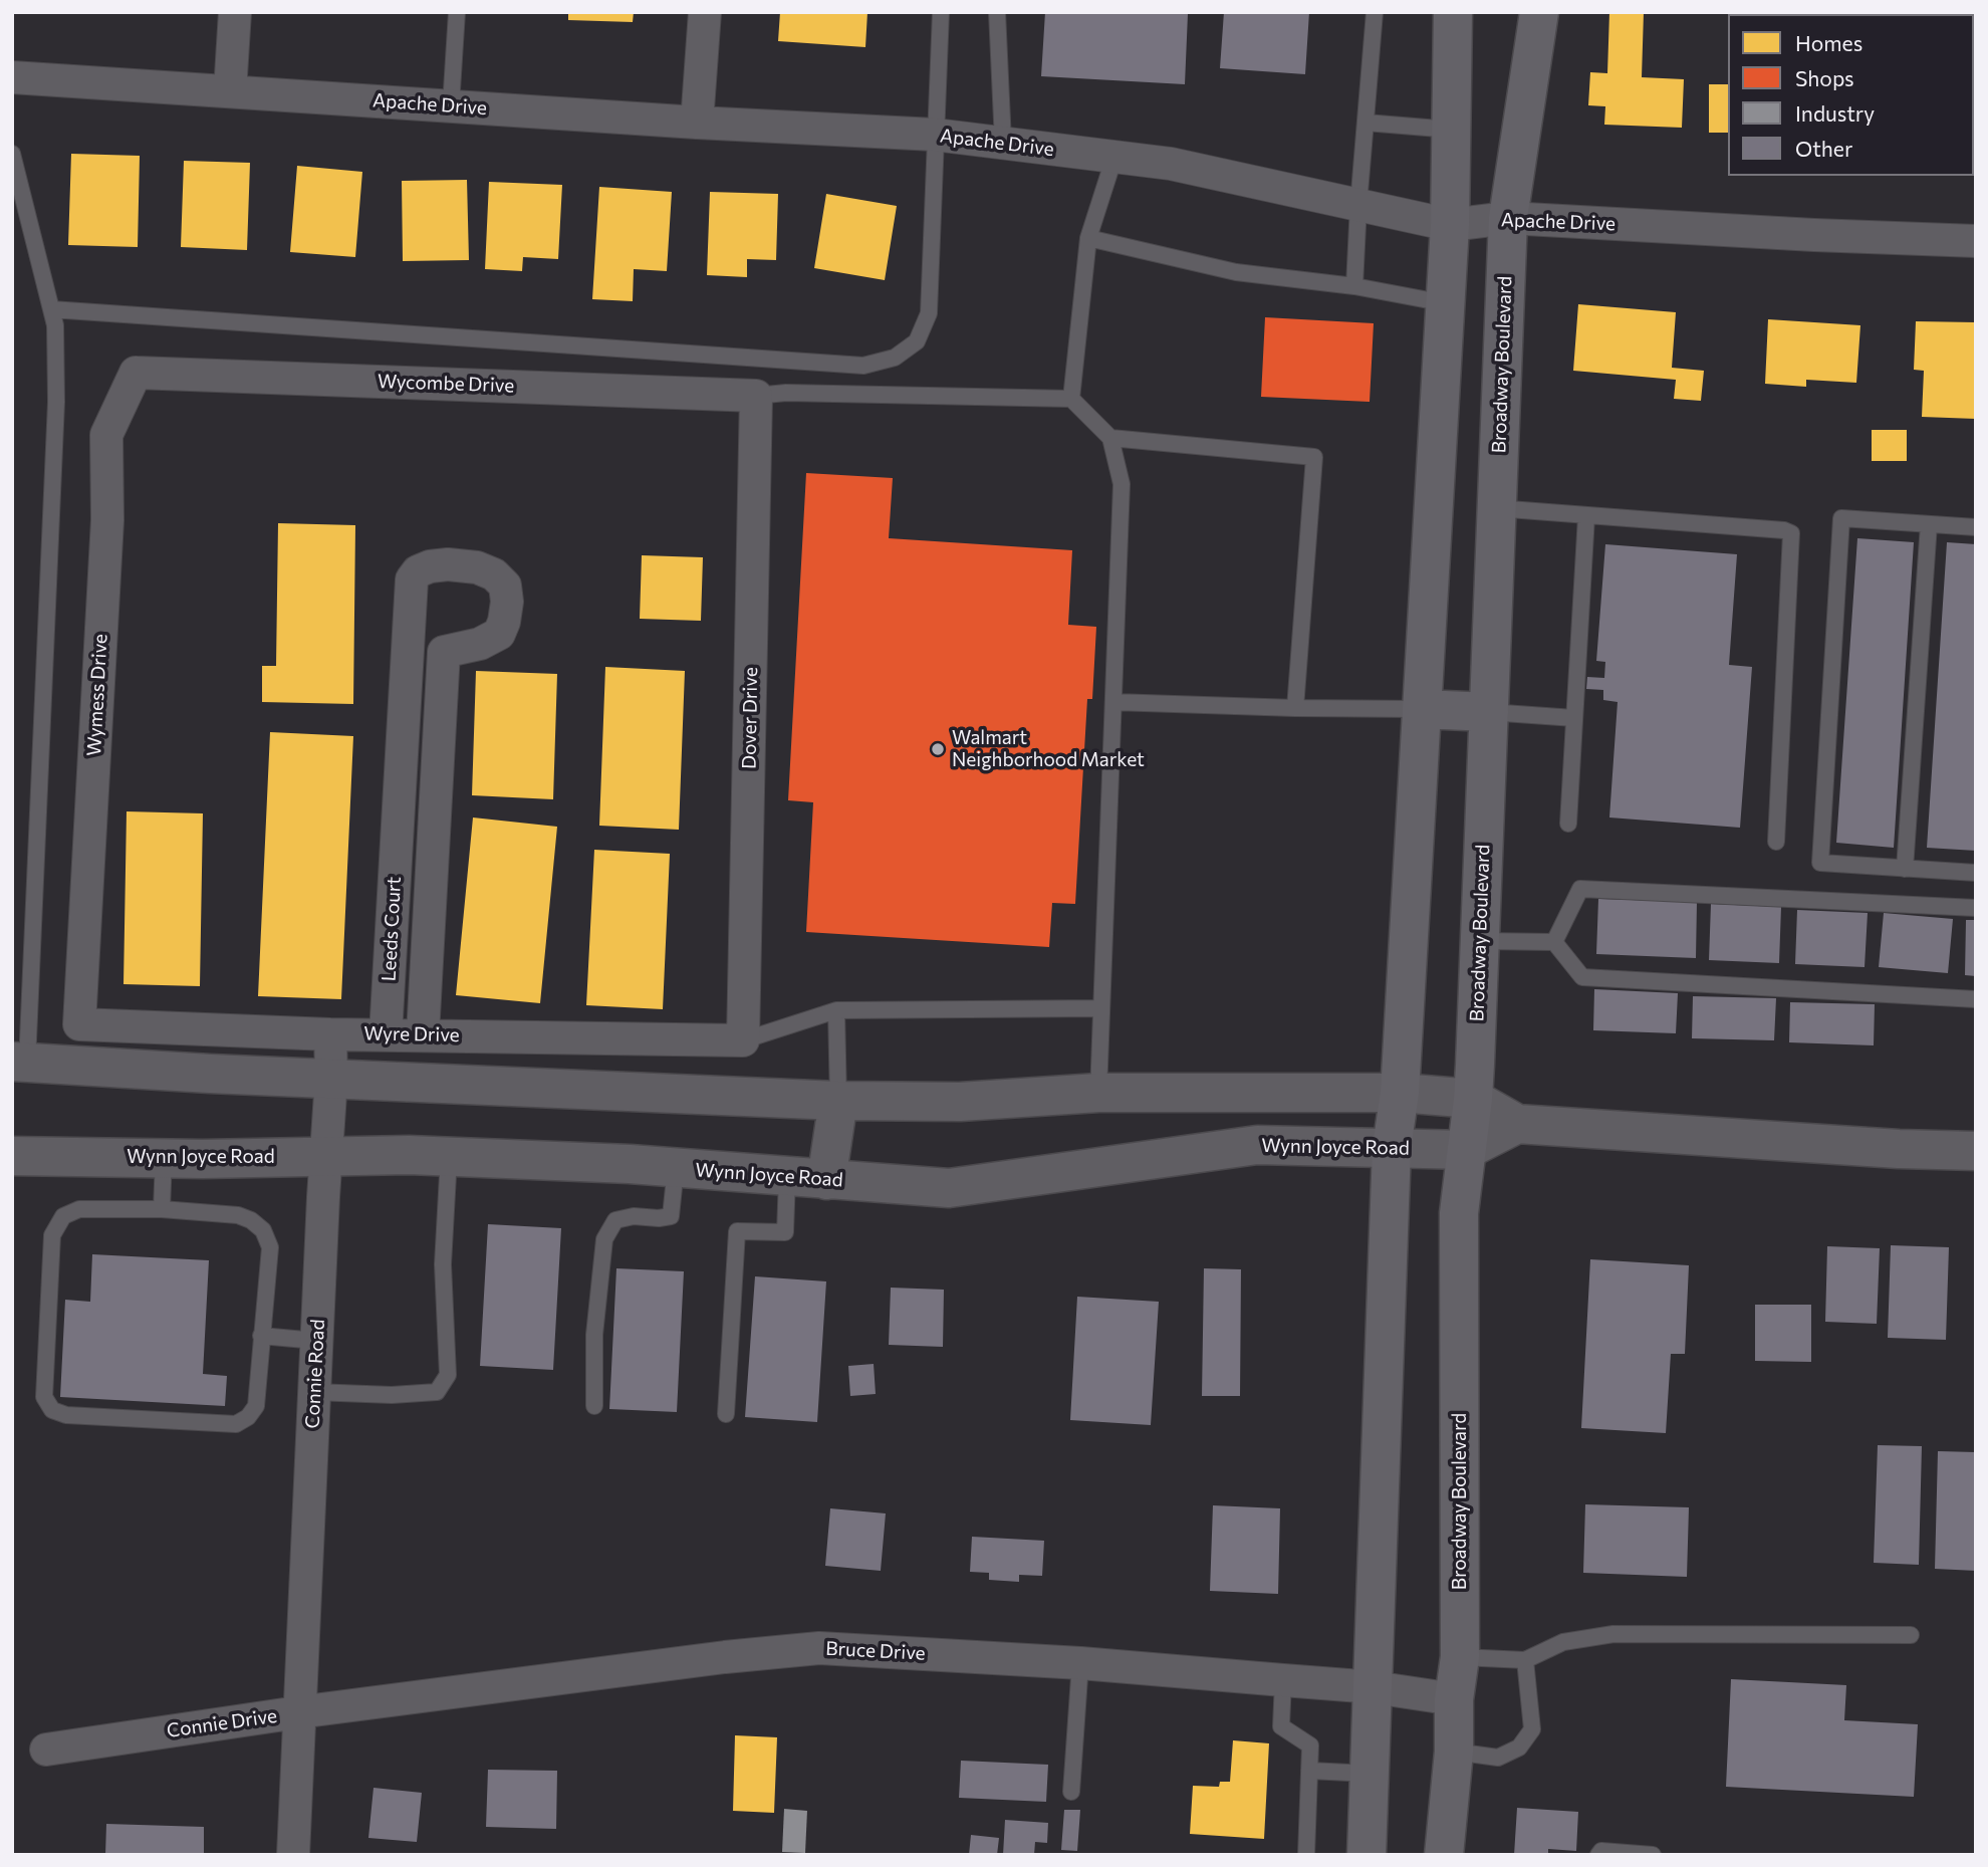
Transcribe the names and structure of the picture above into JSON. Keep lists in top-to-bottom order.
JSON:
{
  "streets": {
    "main road": ["Broadway Boulevard", "Wynn Joyce Road"],
    "street": [
      "Apache Drive",
      "Wycombe Drive",
      "Wymess Drive",
      "Dover Drive",
      "Leeds Court",
      "Wyre Drive",
      "Connie Road",
      "Bruce Drive",
      "Connie Drive"
    ]
  },
  "crossings": [
    ["Apache Drive", "Broadway Boulevard"],
    ["Broadway Boulevard", "Wynn Joyce Road"],
    ["Broadway Boulevard", "Bruce Drive"],
    ["Wycombe Drive", "Wymess Drive"],
    ["Wycombe Drive", "Dover Drive"],
    ["Wymess Drive", "Wyre Drive"],
    ["Dover Drive", "Wyre Drive"],
    ["Leeds Court", "Wyre Drive"],
    ["Wyre Drive", "Connie Road"],
    ["Wynn Joyce Road", "Connie Road"],
    ["Connie Road", "Bruce Drive"],
    ["Connie Road", "Connie Drive"],
    ["Bruce Drive", "Connie Drive"]
  ],
  "places": ["Walmart Neighborhood Market"],
  "legend": [
    "Homes",
    "Shops",
    "Industry",
    "Other"
  ]
}
